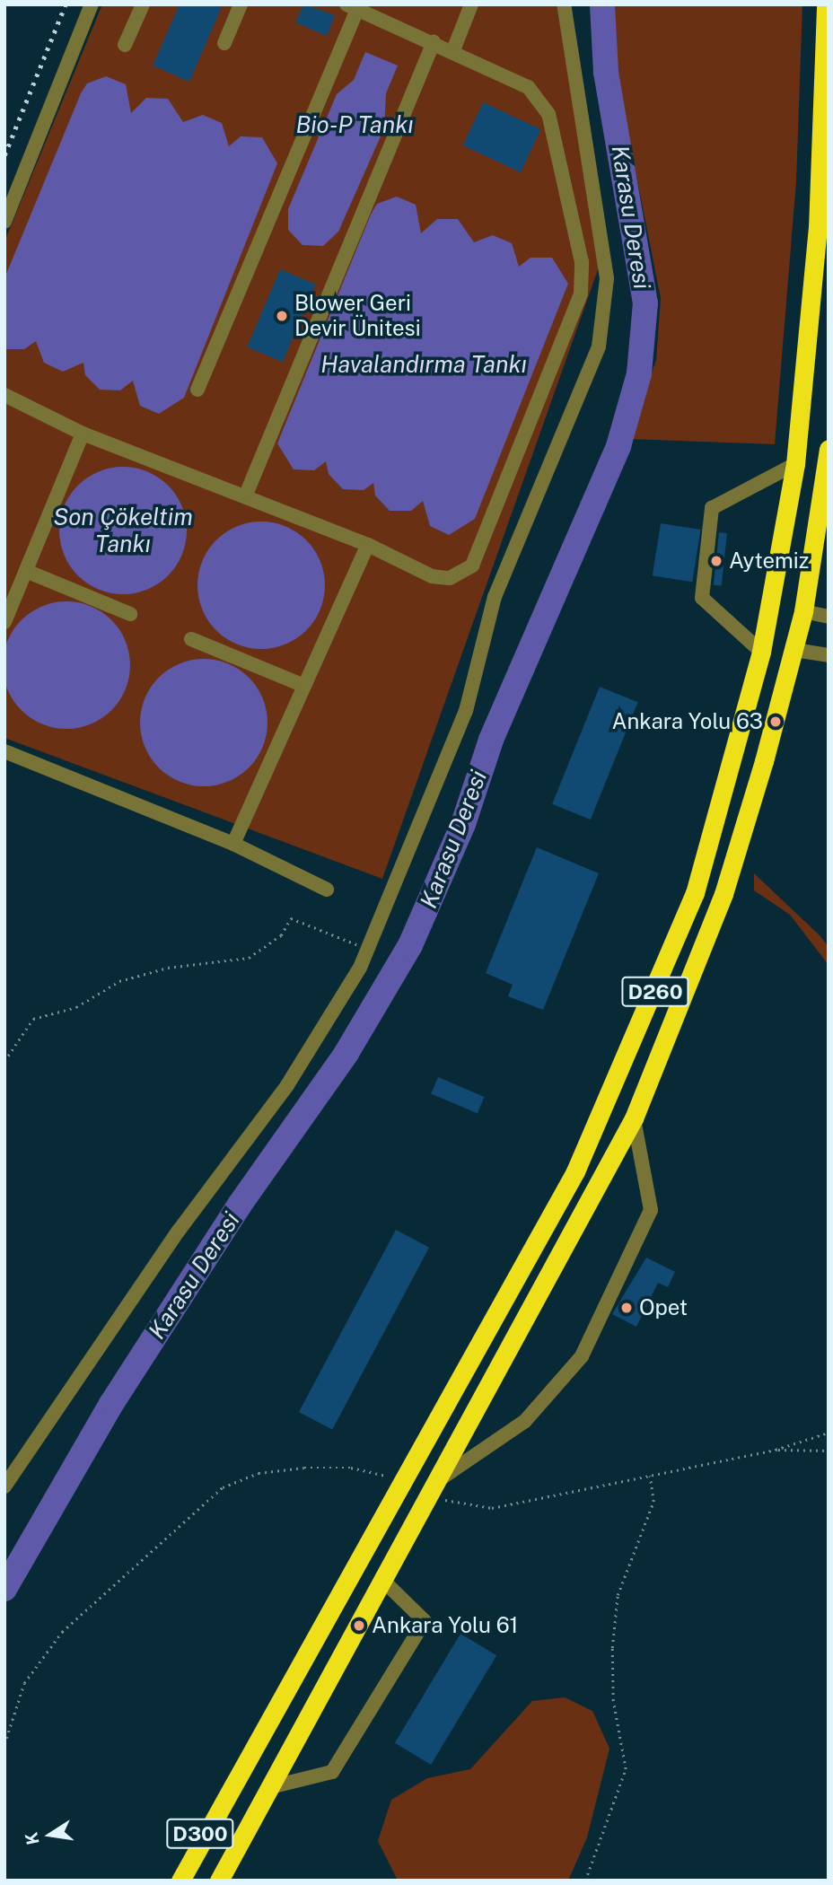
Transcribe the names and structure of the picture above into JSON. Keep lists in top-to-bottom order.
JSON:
{
  "streets": {
    "highway": ["D260", "D300"]
  },
  "crossings": [
    ["D260", "D300"]
  ],
  "water": [
    "Bio-P Tankı",
    "Karasu Deresi",
    "Havalandırma Tankı",
    "Son Çökeltim Tankı"
  ],
  "places": [
    "Blower Geri Devir Ünitesi",
    "Aytemiz",
    "Ankara Yolu 63",
    "Opet",
    "Ankara Yolu 61"
  ],
  "north": "left"
}
